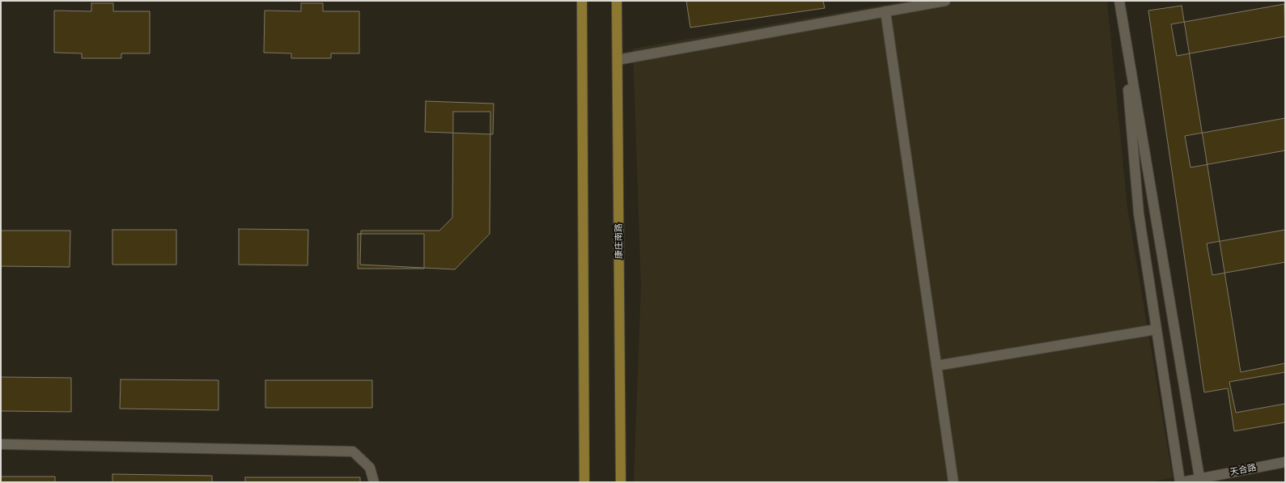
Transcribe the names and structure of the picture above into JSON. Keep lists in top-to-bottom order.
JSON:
{
  "streets": {
    "main road": ["康庄南路"],
    "street": ["天合路"]
  }
}
